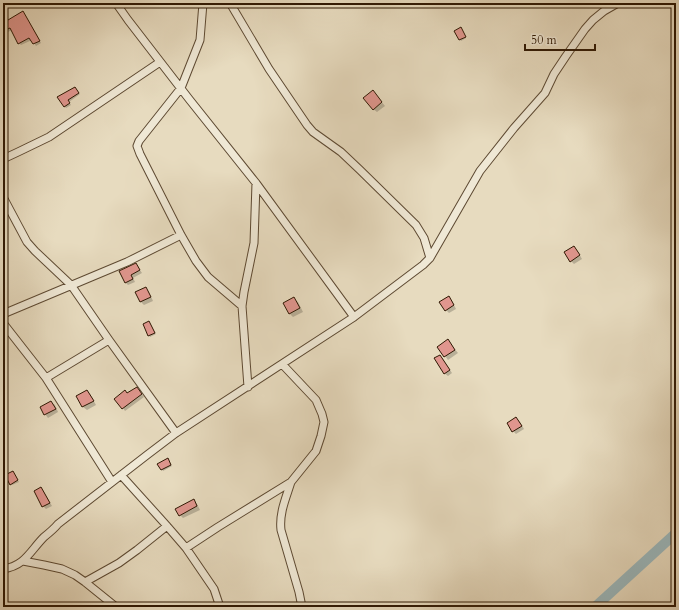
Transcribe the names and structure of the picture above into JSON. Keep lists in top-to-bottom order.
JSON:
{
  "scale_bar": "50 m"
}
